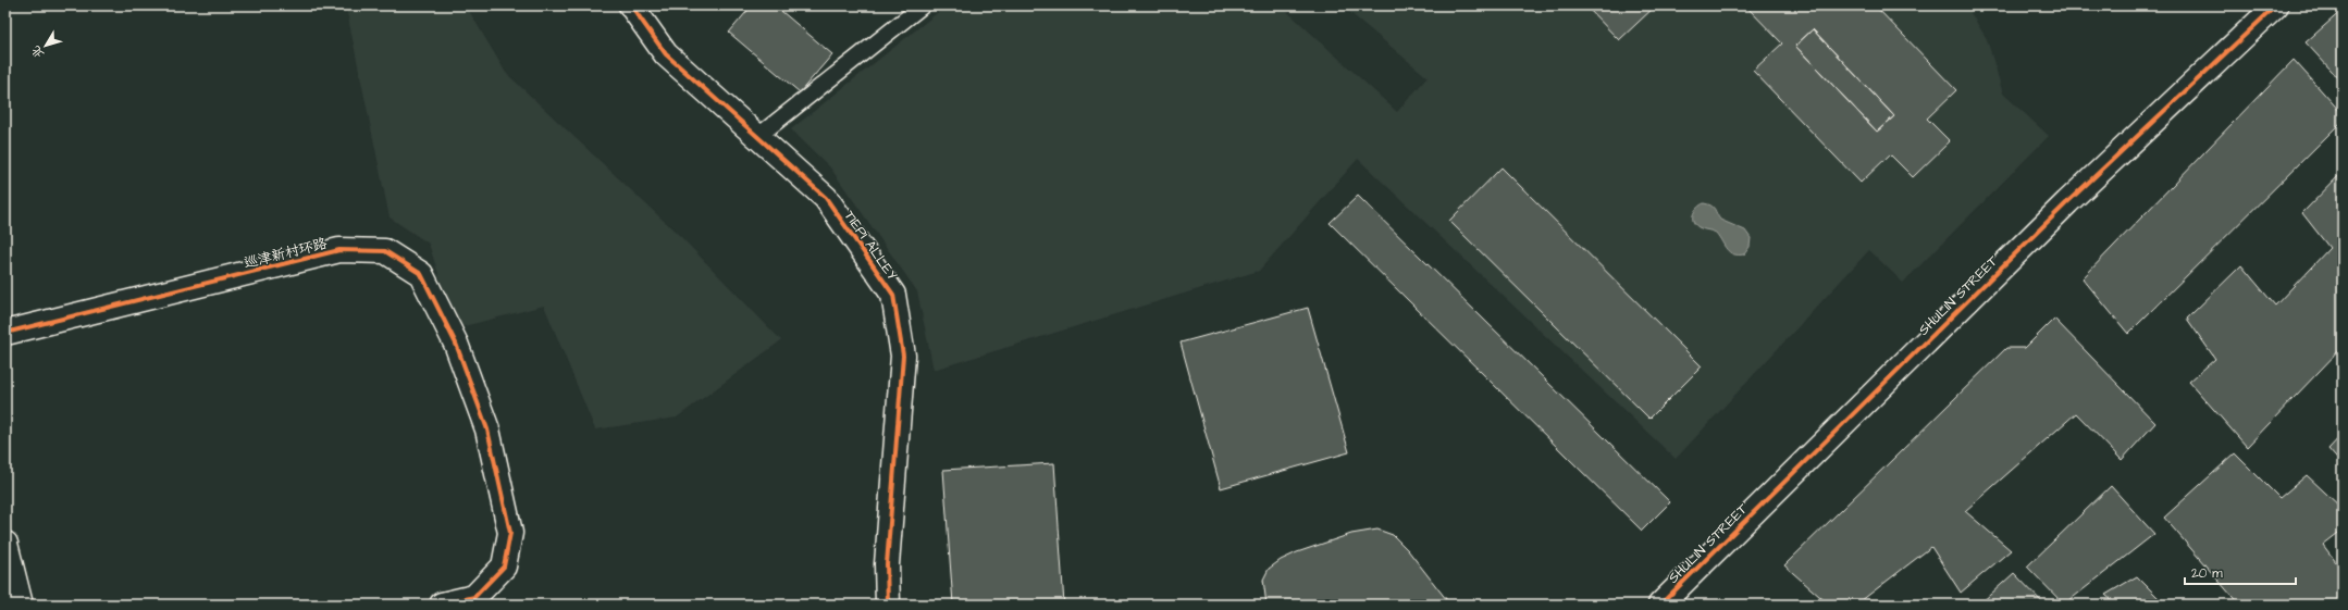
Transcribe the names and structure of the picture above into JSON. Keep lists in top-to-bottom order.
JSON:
{
  "streets": {
    "street": ["TIEPI ALLEY", "巡津新村环路", "SHULIN STREET"]
  },
  "scale_bar": "20 m",
  "north": "bottom left"
}
